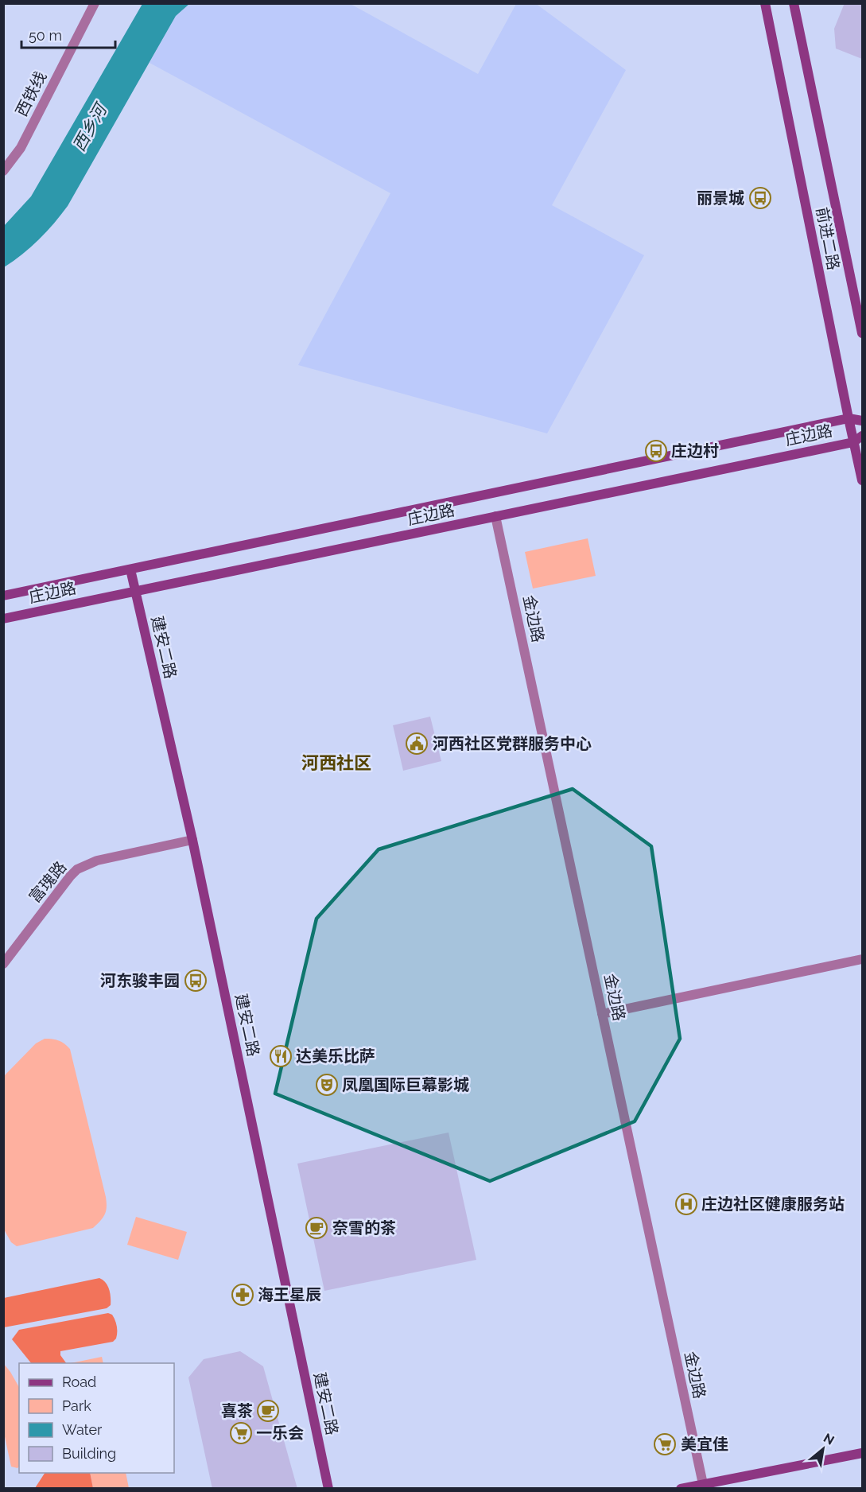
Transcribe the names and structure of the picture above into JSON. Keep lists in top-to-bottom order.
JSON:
{
  "streets": {
    "main road": ["前进二路", "庄边路", "建安二路"],
    "street": ["西铁线", "金边路", "富瑰路"]
  },
  "crossings": [
    ["前进二路", "庄边路"],
    ["庄边路", "金边路"],
    ["庄边路", "建安二路"],
    ["建安二路", "富瑰路"]
  ],
  "districts": ["河西社区"],
  "water": ["西乡河"],
  "places": {
    "bus stop": ["丽景城", "庄边村", "河东骏丰园"],
    "public building": ["河西社区党群服务中心"],
    "restaurant": ["达美乐比萨"],
    "theatre": ["凤凰国际巨幕影城"],
    "hospital": ["庄边社区健康服务站"],
    "cafe": ["奈雪的茶", "喜茶"],
    "pharmacy": ["海王星辰"],
    "supermarket": ["一乐会", "美宜佳"]
  },
  "legend": [
    "Road",
    "Park",
    "Water",
    "Building"
  ],
  "scale_bar": "50 m",
  "north": "top right"
}
